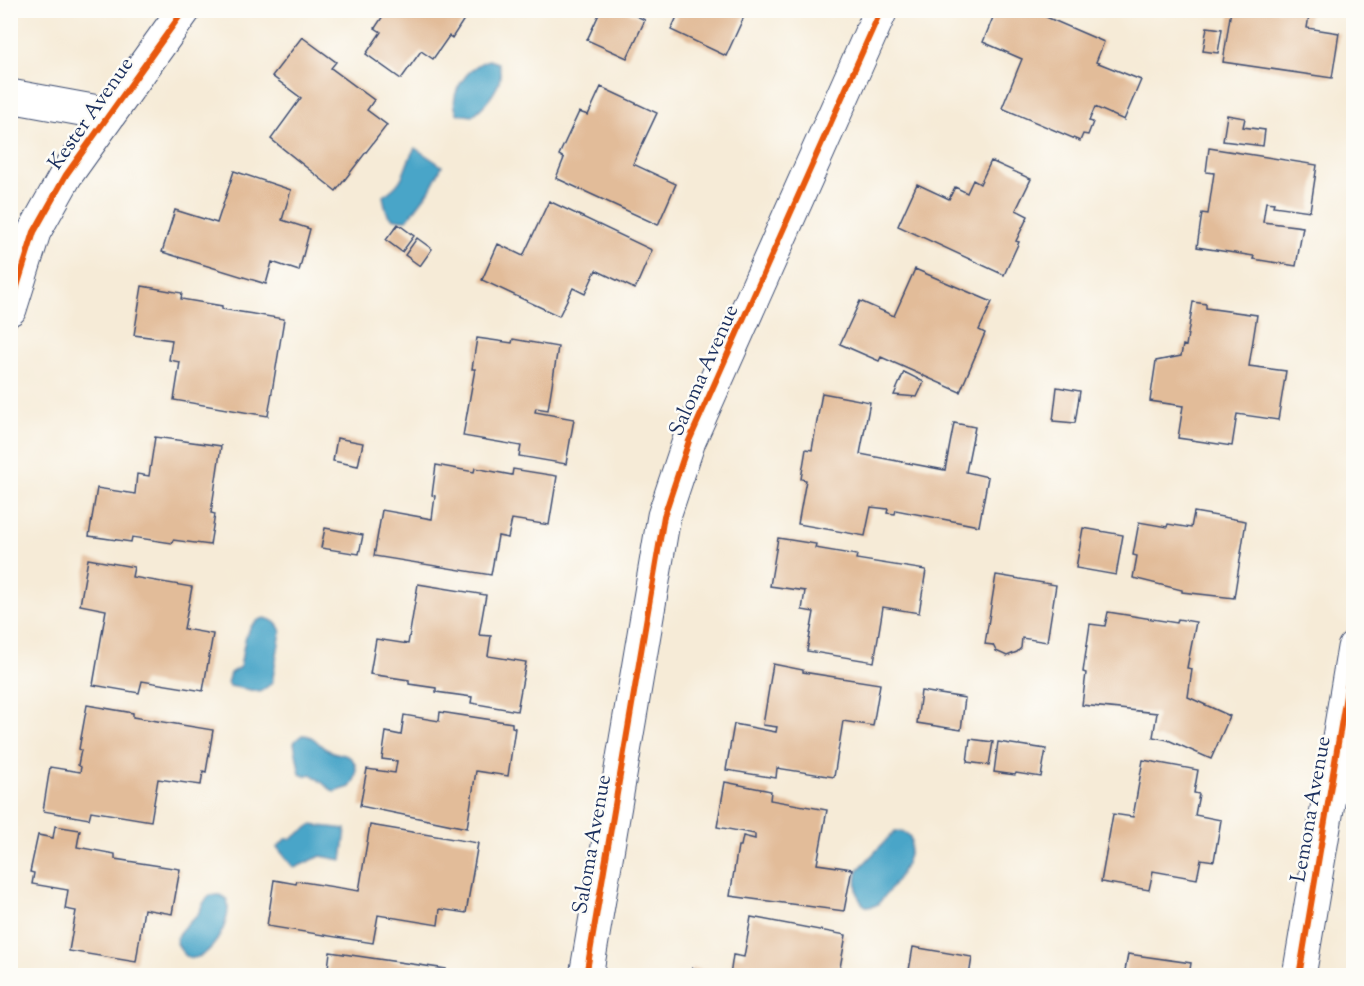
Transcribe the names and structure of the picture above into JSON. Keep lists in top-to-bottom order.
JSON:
{
  "streets": {
    "street": ["Kester Avenue", "Saloma Avenue", "Lemona Avenue"]
  }
}
